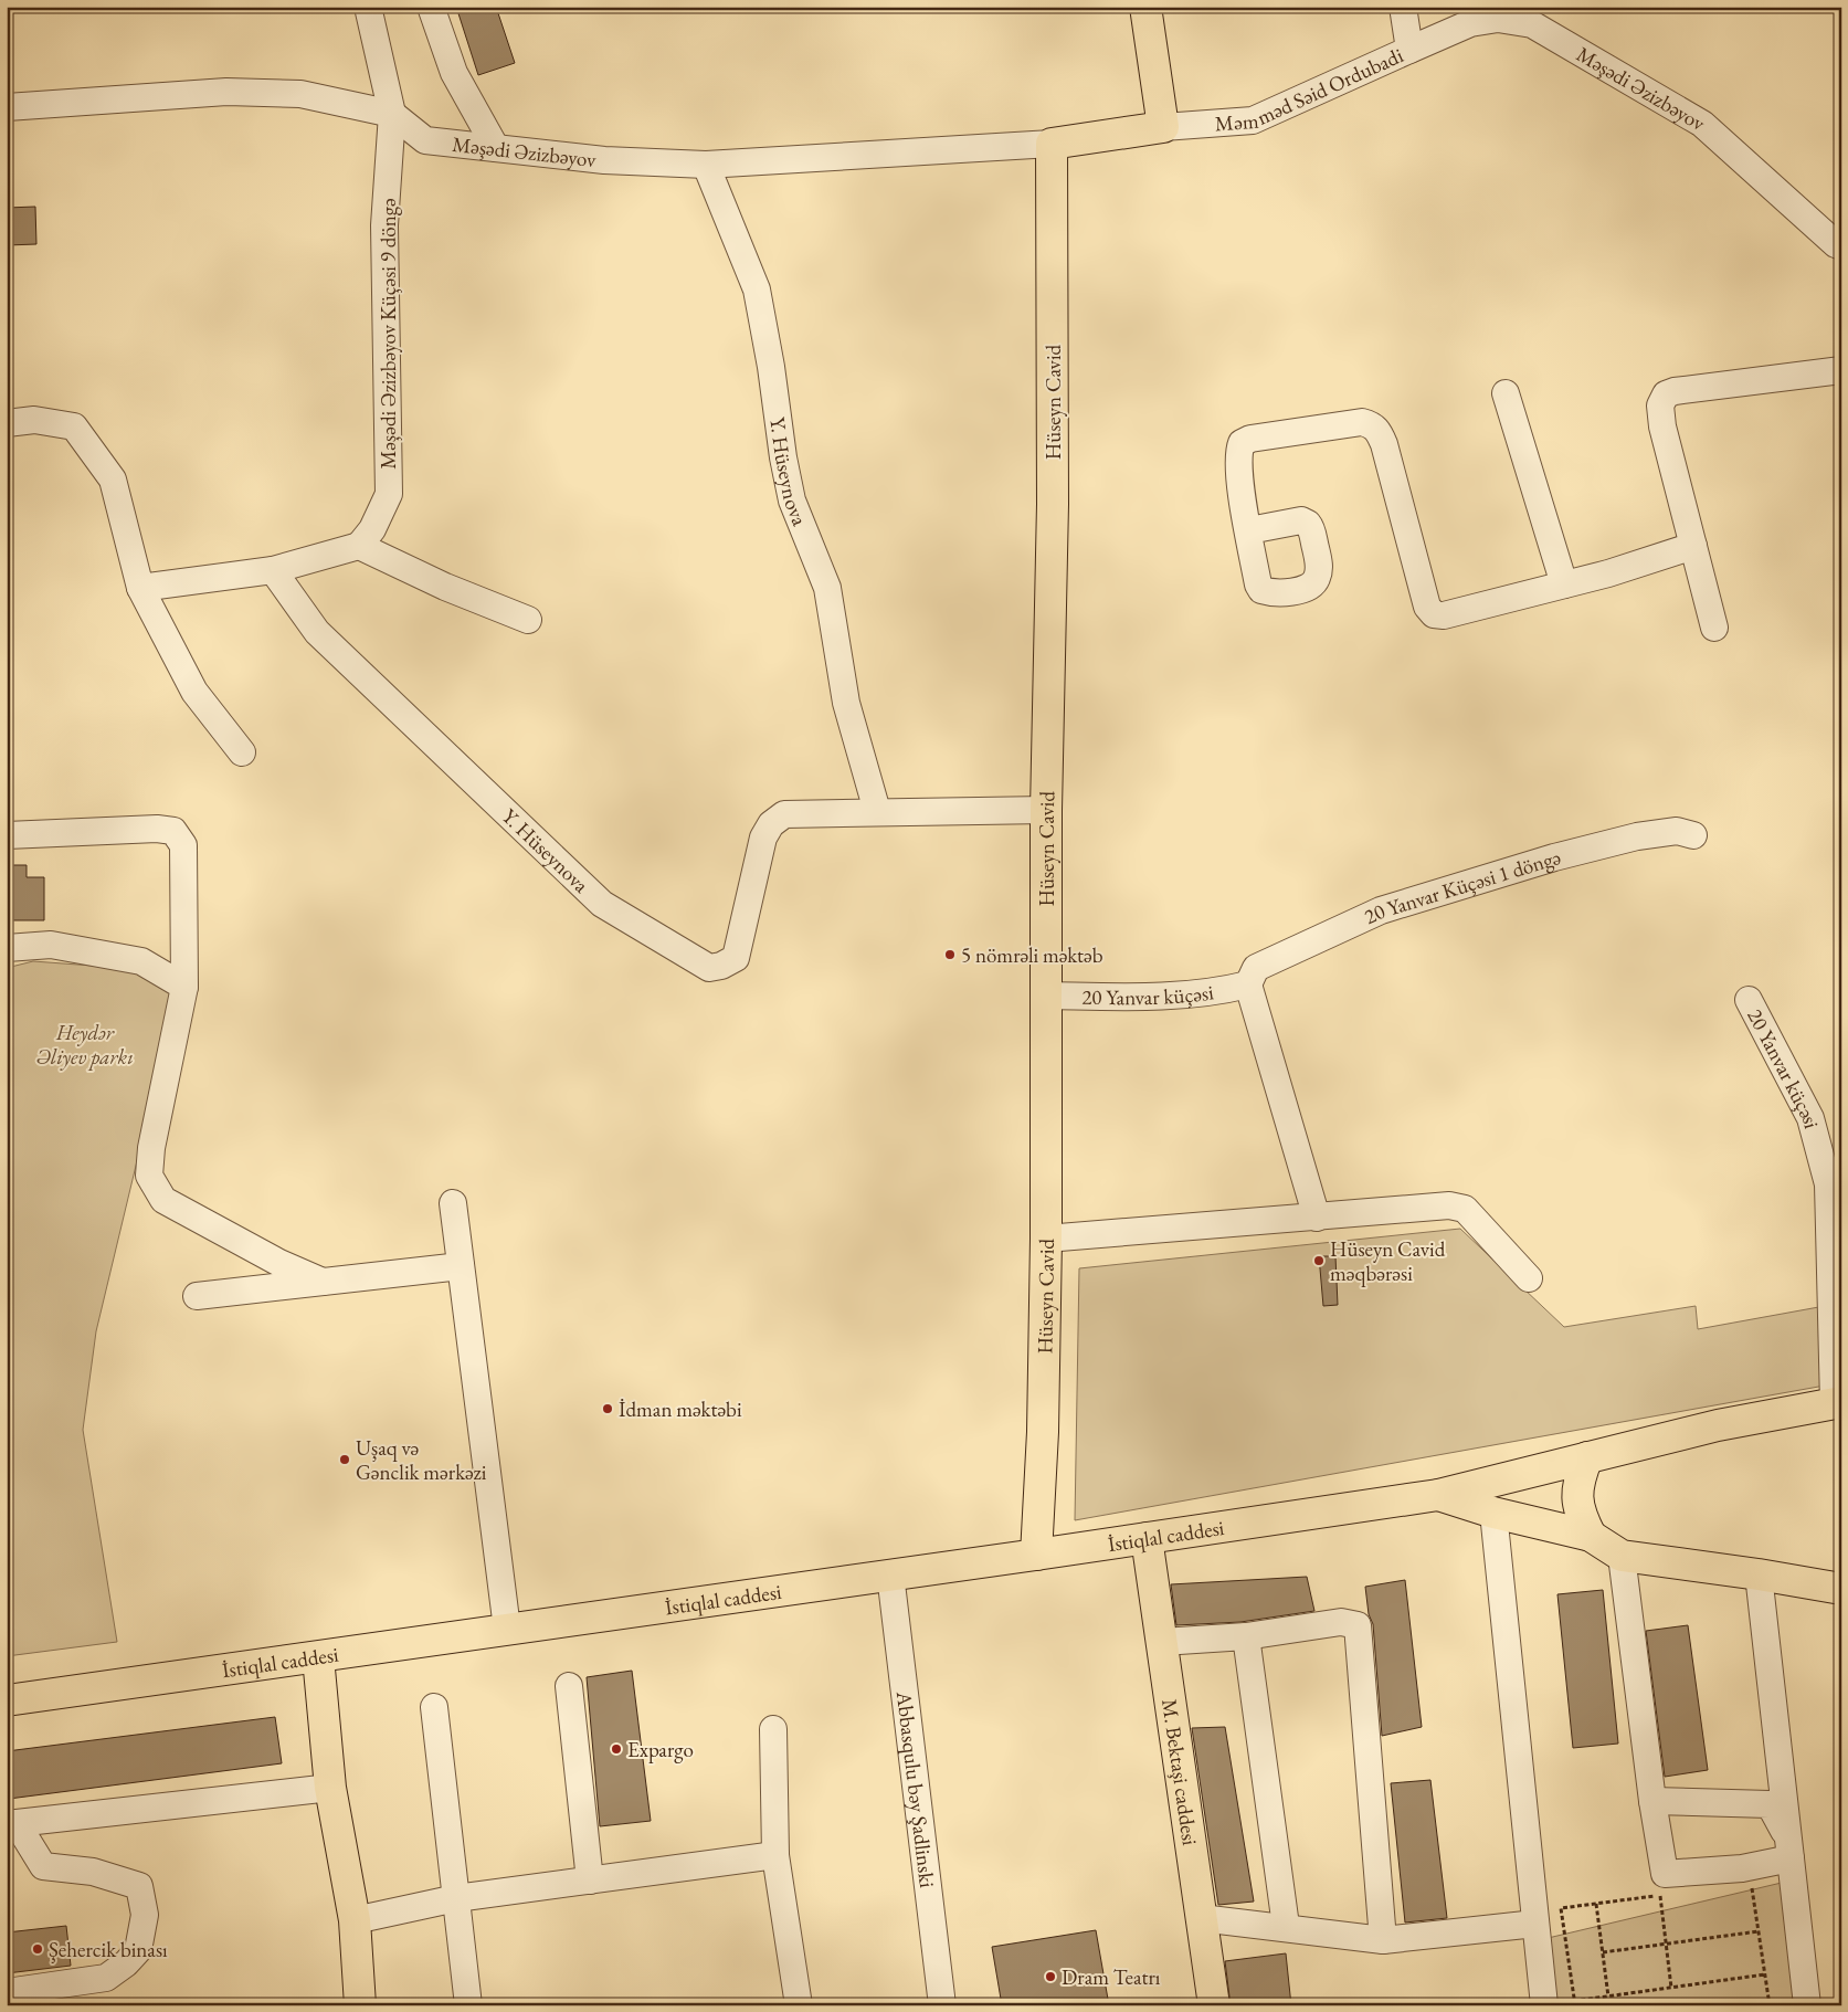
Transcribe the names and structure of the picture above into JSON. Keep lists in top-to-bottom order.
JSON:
{
  "streets": {
    "main road": ["Hüseyn Cavid", "İstiqlal caddesi", "M. Bektaşi caddesi"],
    "street": [
      "Məmməd Səid Ordubadi",
      "Məşədi Əzizbəyov",
      "Məşədi Əzizbəyov Küçəsi 9 döngə",
      "Y. Hüseynova",
      "20 Yanvar Küçəsi 1 döngə",
      "20 Yanvar küçəsi",
      "Abbasqulu bəy Şadlinski"
    ]
  },
  "crossings": [
    ["Məmməd Səid Ordubadi", "Məşədi Əzizbəyov"],
    ["Məşədi Əzizbəyov", "Məşədi Əzizbəyov Küçəsi 9 döngə"],
    ["Məşədi Əzizbəyov", "Hüseyn Cavid"],
    ["Məşədi Əzizbəyov", "Y. Hüseynova"],
    ["Hüseyn Cavid", "Y. Hüseynova"],
    ["Hüseyn Cavid", "20 Yanvar küçəsi"],
    ["Hüseyn Cavid", "İstiqlal caddesi"],
    ["20 Yanvar Küçəsi 1 döngə", "20 Yanvar küçəsi"],
    ["20 Yanvar küçəsi", "İstiqlal caddesi"],
    ["İstiqlal caddesi", "M. Bektaşi caddesi"],
    ["İstiqlal caddesi", "Abbasqulu bəy Şadlinski"]
  ],
  "parks": ["Heydər Əliyev parkı"],
  "places": [
    "5 nömrəli məktəb",
    "Hüseyn Cavid məqbərəsi",
    "İdman məktəbi",
    "Uşaq və Gənclik mərkəzi",
    "Expargo",
    "Şehercik binası",
    "Dram Teatrı"
  ]
}
